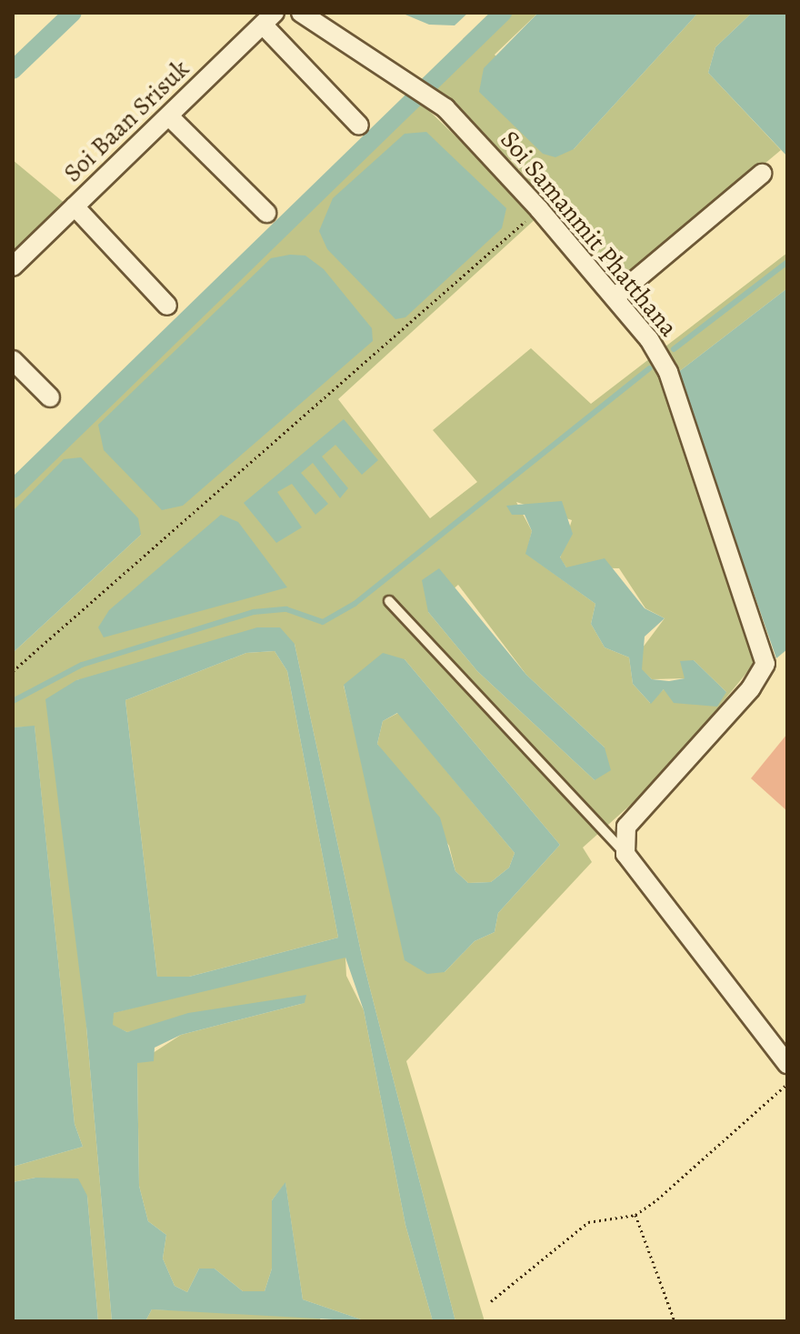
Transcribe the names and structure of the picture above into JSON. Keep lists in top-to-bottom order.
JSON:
{
  "streets": {
    "street": ["Soi Baan Srisuk", "Soi Samanmit Phatthana"]
  }
}
